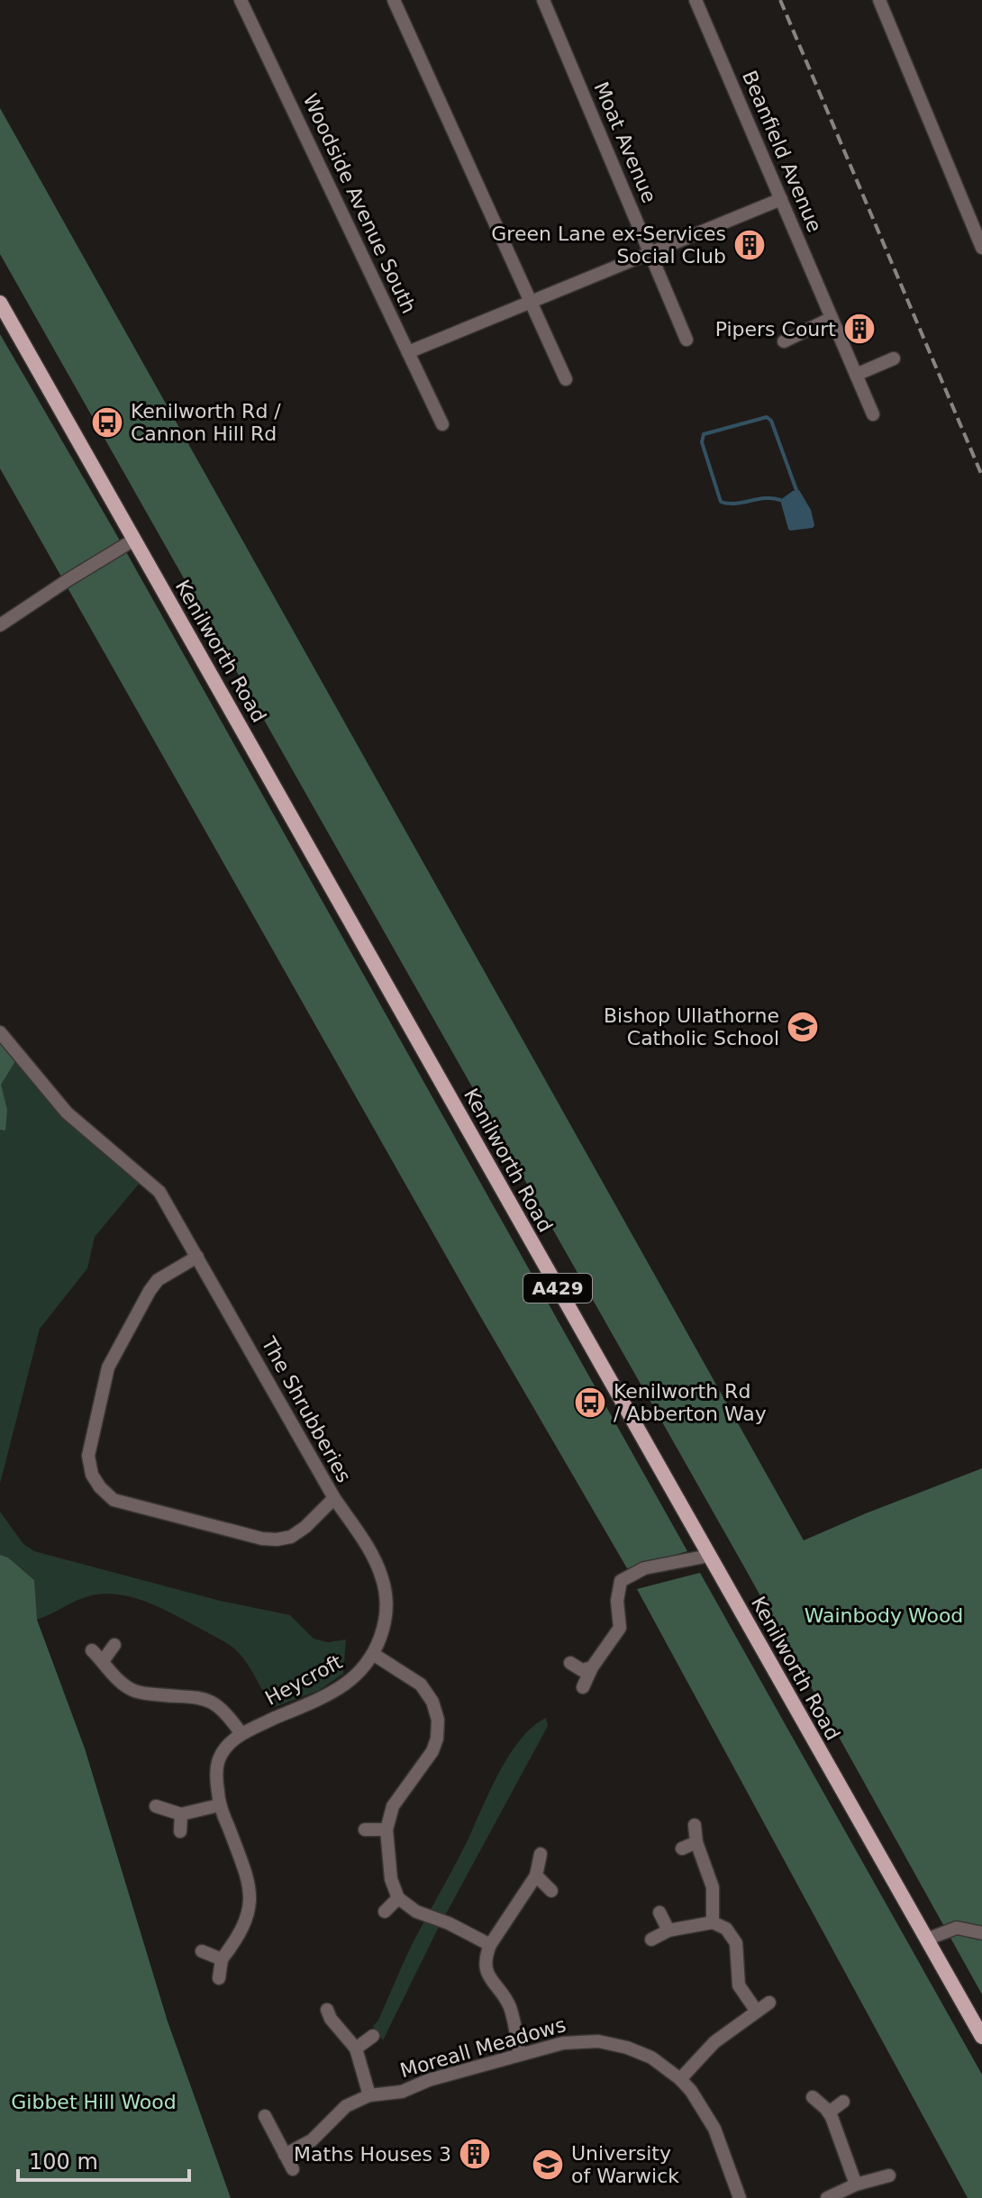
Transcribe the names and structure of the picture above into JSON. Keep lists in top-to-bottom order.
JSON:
{
  "streets": {
    "main road": ["Kenilworth Road", "A429"],
    "street": [
      "Moat Avenue",
      "Beanfield Avenue",
      "Woodside Avenue South",
      "The Shrubberies",
      "Heycroft",
      "Moreall Meadows"
    ]
  },
  "crossings": [
    ["The Shrubberies", "Heycroft"]
  ],
  "parks": ["Wainbody Wood", "Gibbet Hill Wood"],
  "places": {
    "building": ["Green Lane ex-Services Social Club", "Pipers Court", "Maths Houses 3"],
    "bus stop": ["Kenilworth Rd / Cannon Hill Rd", "Kenilworth Rd / Abberton Way"],
    "school or university": ["Bishop Ullathorne Catholic School", "University of Warwick"]
  },
  "scale_bar": "100 m"
}
